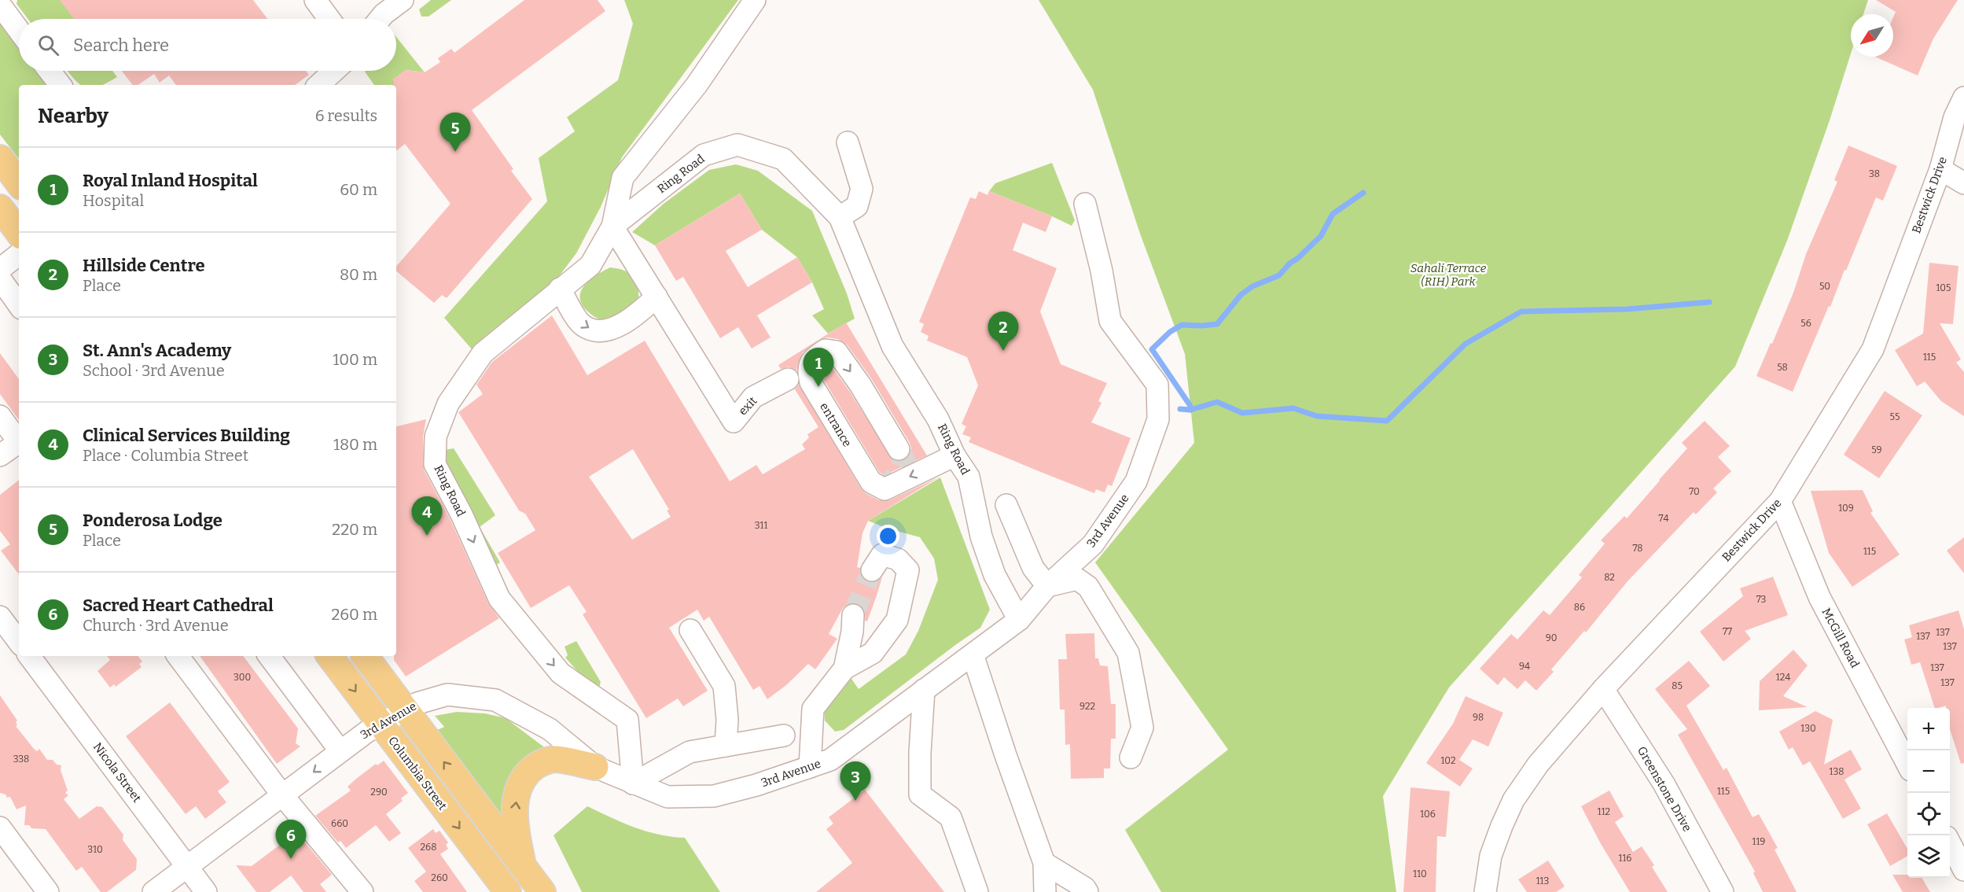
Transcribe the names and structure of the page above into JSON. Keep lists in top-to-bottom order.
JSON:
{
  "streets": {
    "main road": ["Columbia Street"],
    "street": [
      "Ring Road",
      "Bestwick Drive",
      "exit",
      "entrance",
      "3rd Avenue",
      "McGill Road",
      "Nicola Street",
      "Greenstone Drive"
    ]
  },
  "crossings": [
    ["Ring Road", "entrance"],
    ["Ring Road", "3rd Avenue"],
    ["Bestwick Drive", "McGill Road"],
    ["Bestwick Drive", "Greenstone Drive"],
    ["3rd Avenue", "Nicola Street"],
    ["3rd Avenue", "Columbia Street"]
  ],
  "one_way": ["Ring Road"],
  "parks": ["Sahali Terrace (RIH) Park"],
  "house_numbers": [
    "38",
    "50",
    "105",
    "56",
    "115",
    "58",
    "55",
    "59",
    "70",
    "109",
    "74",
    "311",
    "78",
    "115",
    "82",
    "73",
    "86",
    "77",
    "137",
    "137",
    "90",
    "137",
    "94",
    "137",
    "300",
    "124",
    "137",
    "85",
    "922",
    "98",
    "130",
    "338",
    "102",
    "138",
    "115",
    "290",
    "112",
    "106",
    "660",
    "119",
    "268",
    "310",
    "116",
    "110",
    "260",
    "113"
  ],
  "north": "bottom left",
  "page": {
    "search": "Search here",
    "heading": ["Nearby", "6 results"],
    "pins": [
      "5",
      "2",
      "1",
      "4",
      "3",
      "6"
    ],
    "list": [
      {
        "mark": "1",
        "name": "Royal Inland Hospital",
        "note": "Hospital",
        "value": "60 m"
      },
      {
        "mark": "2",
        "name": "Hillside Centre",
        "note": "Place",
        "value": "80 m"
      },
      {
        "mark": "3",
        "name": "St. Ann's Academy",
        "note": "School · 3rd Avenue",
        "value": "100 m"
      },
      {
        "mark": "4",
        "name": "Clinical Services Building",
        "note": "Place · Columbia Street",
        "value": "180 m"
      },
      {
        "mark": "5",
        "name": "Ponderosa Lodge",
        "note": "Place",
        "value": "220 m"
      },
      {
        "mark": "6",
        "name": "Sacred Heart Cathedral",
        "note": "Church · 3rd Avenue",
        "value": "260 m"
      }
    ],
    "map_buttons": ["+", "−"]
  }
}
